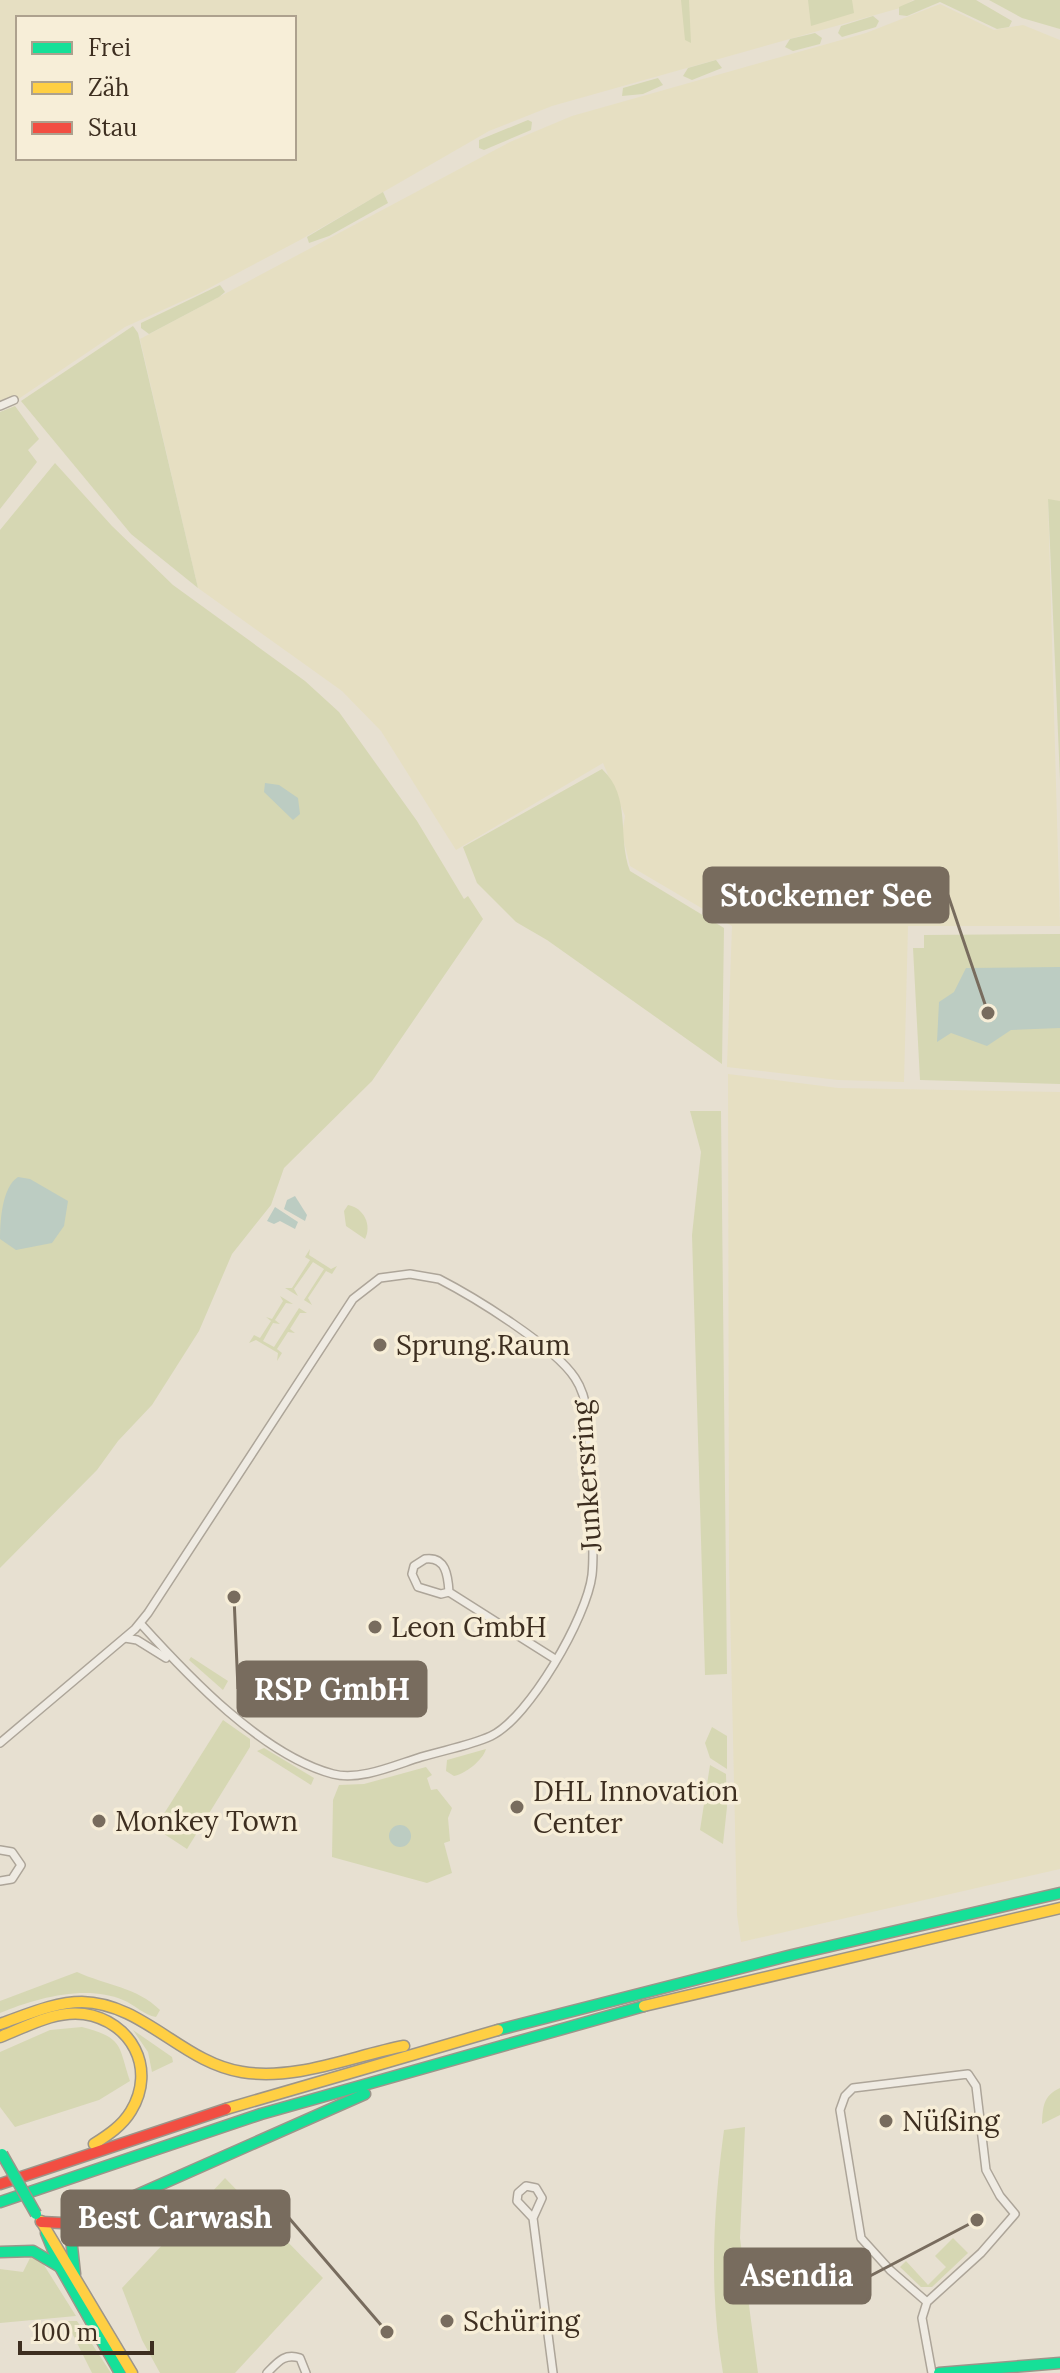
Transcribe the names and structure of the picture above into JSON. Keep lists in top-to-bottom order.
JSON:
{
  "streets": {
    "street": ["Junkersring"]
  },
  "places": [
    "Stockemer See",
    "Sprung.Raum",
    "RSP GmbH",
    "Leon GmbH",
    "DHL Innovation Center",
    "Monkey Town",
    "Nüßing",
    "Asendia",
    "Schüring",
    "Best Carwash"
  ],
  "legend": ["Frei", "Zäh", "Stau"],
  "scale_bar": "100 m"
}
